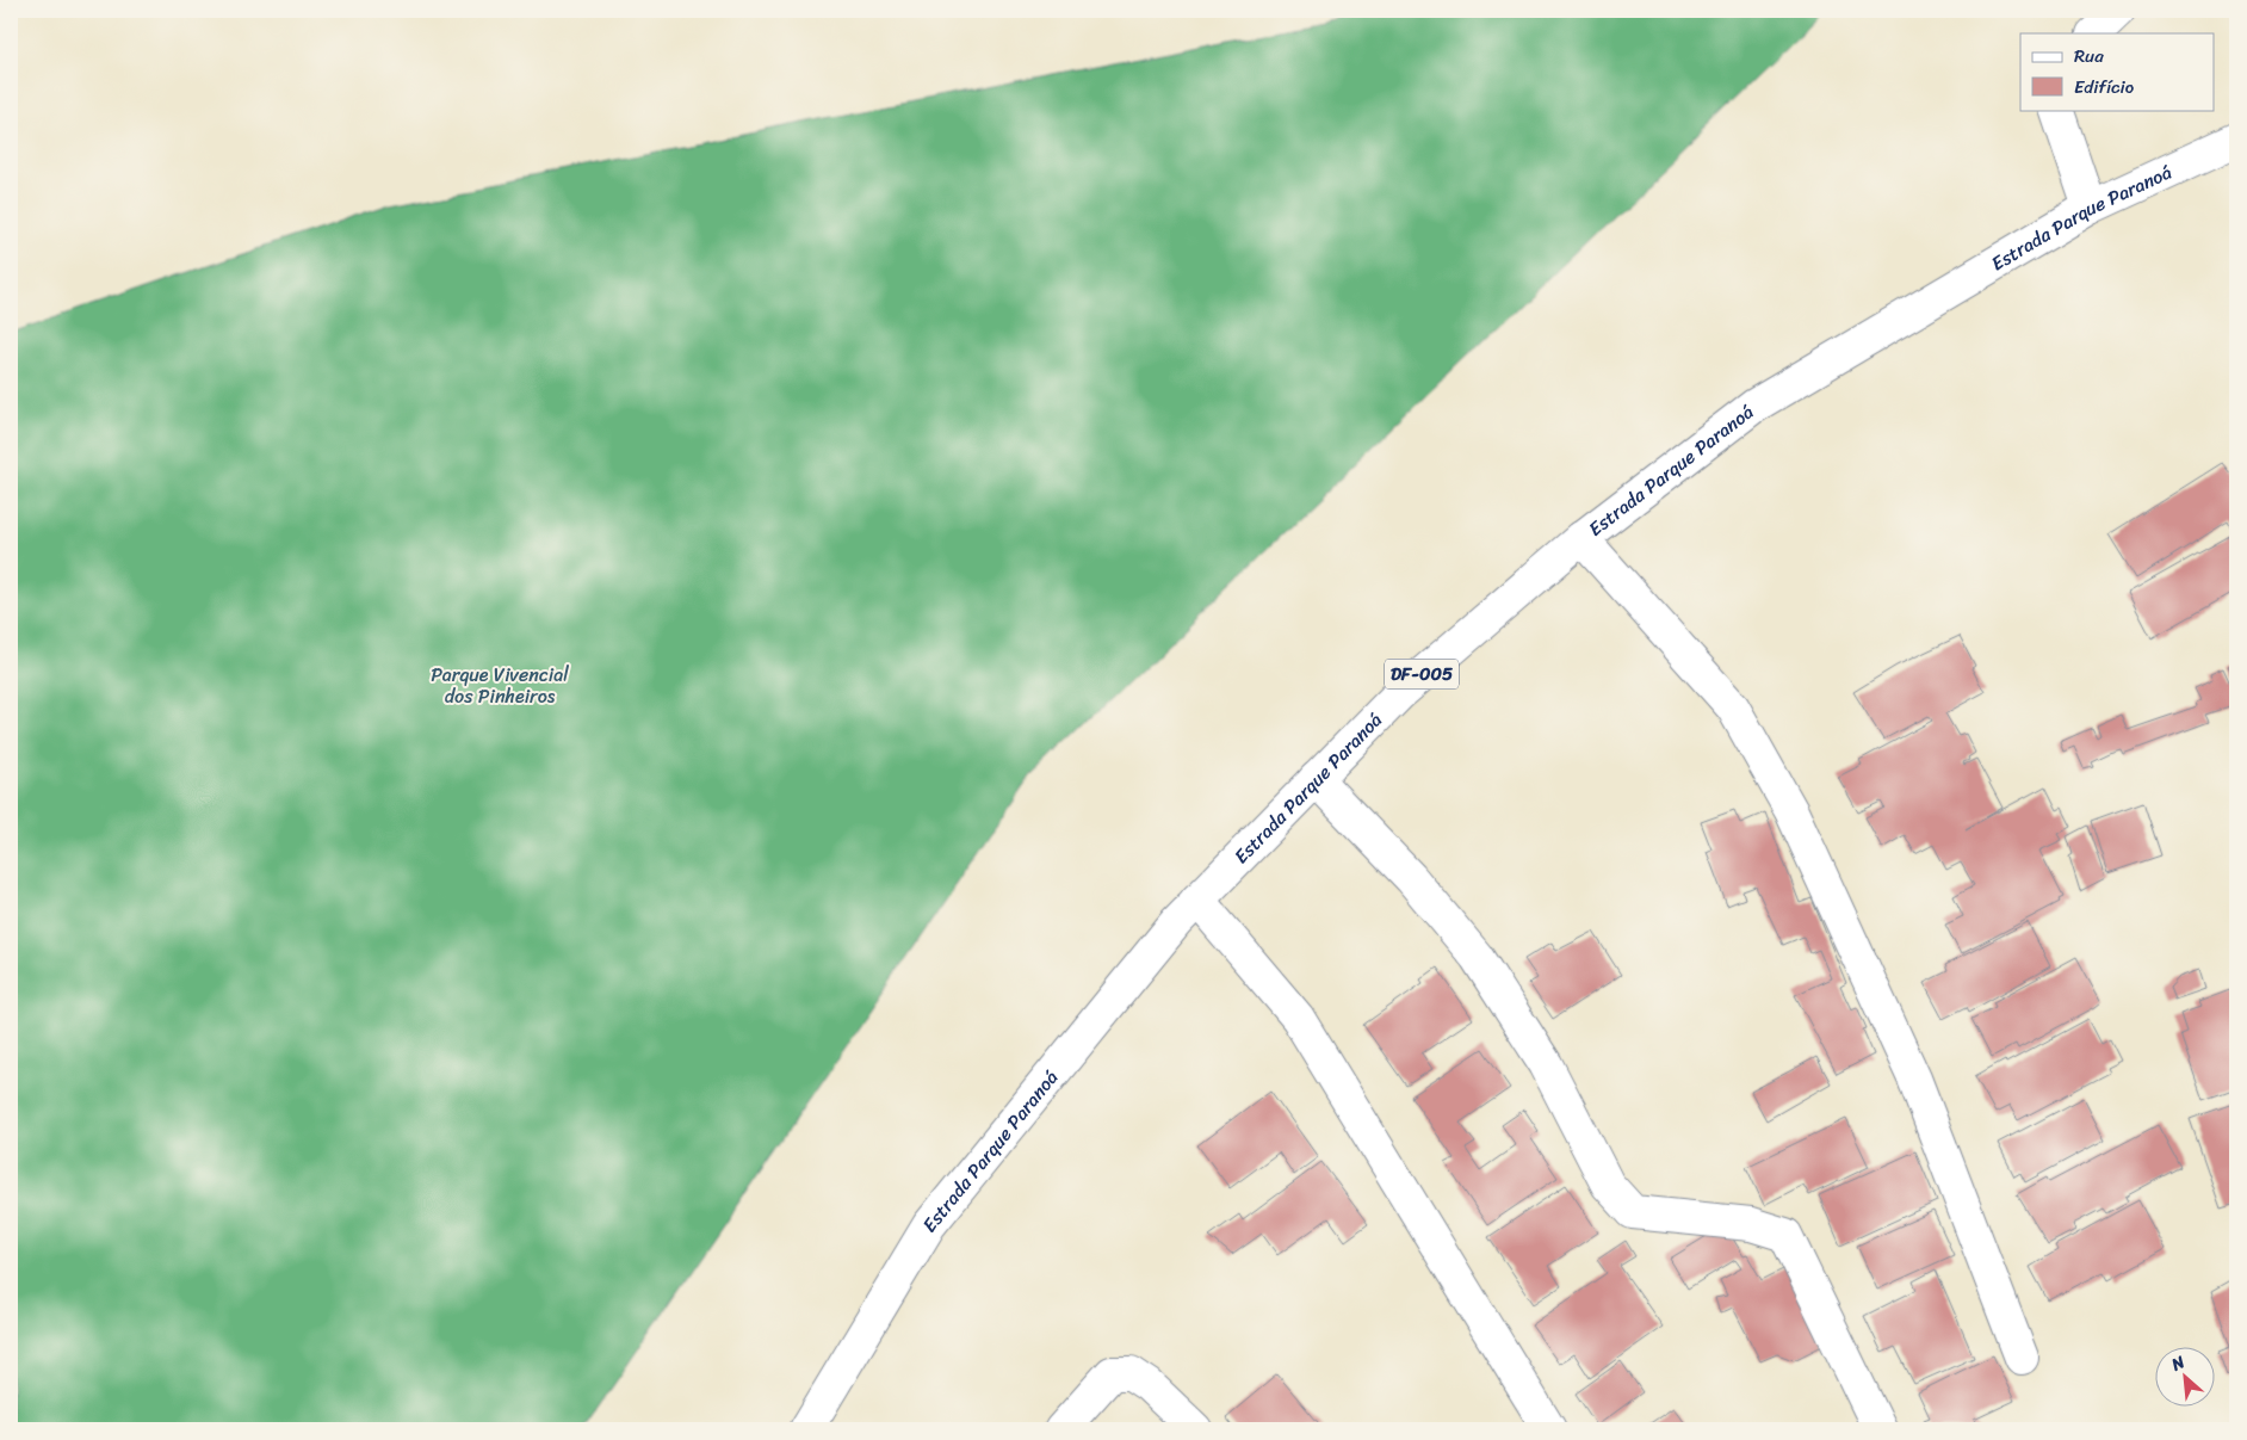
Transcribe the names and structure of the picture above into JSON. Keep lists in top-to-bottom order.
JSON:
{
  "streets": {
    "street": ["Estrada Parque Paranoá", "DF-005"]
  },
  "parks": ["Parque Vivencial dos Pinheiros"],
  "legend": ["Rua", "Edifício"],
  "north": "top left"
}
